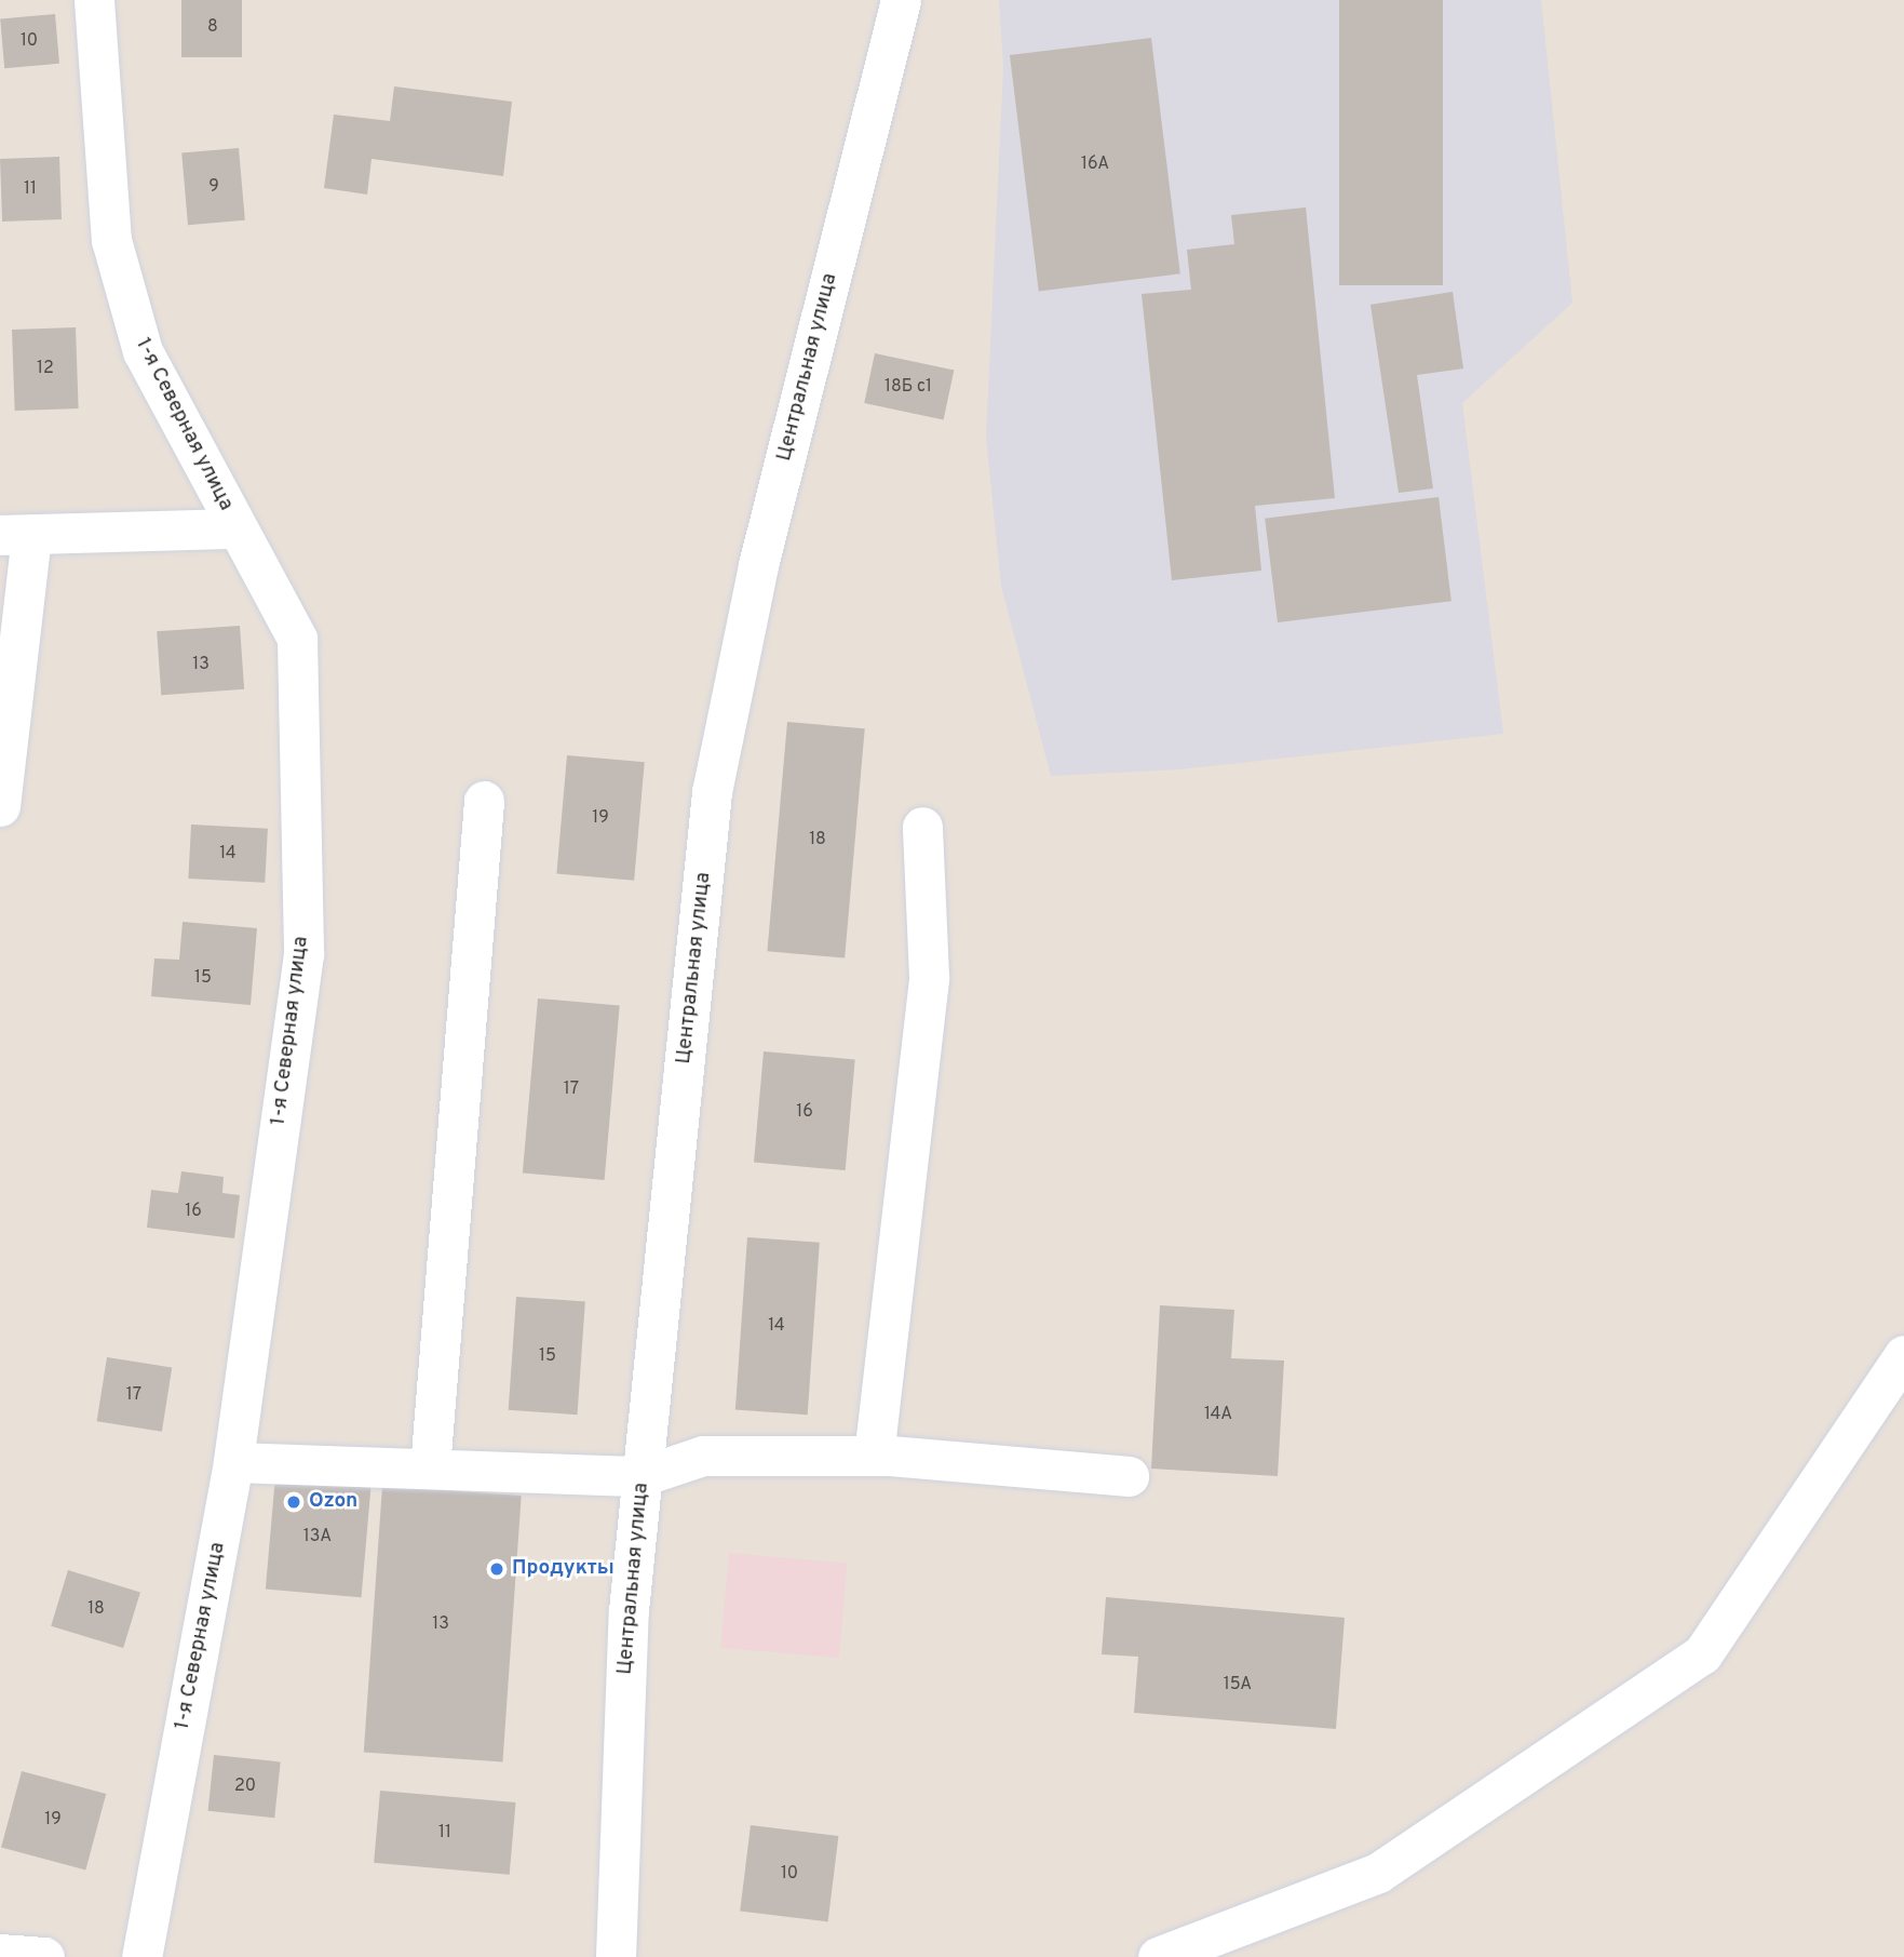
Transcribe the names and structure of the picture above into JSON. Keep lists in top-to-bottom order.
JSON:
{
  "streets": {
    "street": ["Центральная улица", "1-я Северная улица"]
  },
  "places": ["Ozon", "Продукты"],
  "house_numbers": [
    "8",
    "10",
    "16А",
    "9",
    "11",
    "12",
    "18Б с1",
    "13",
    "19",
    "18",
    "14",
    "15",
    "17",
    "16",
    "16",
    "14",
    "15",
    "17",
    "14А",
    "13А",
    "18",
    "13",
    "15А",
    "20",
    "19",
    "11",
    "10"
  ]
}
